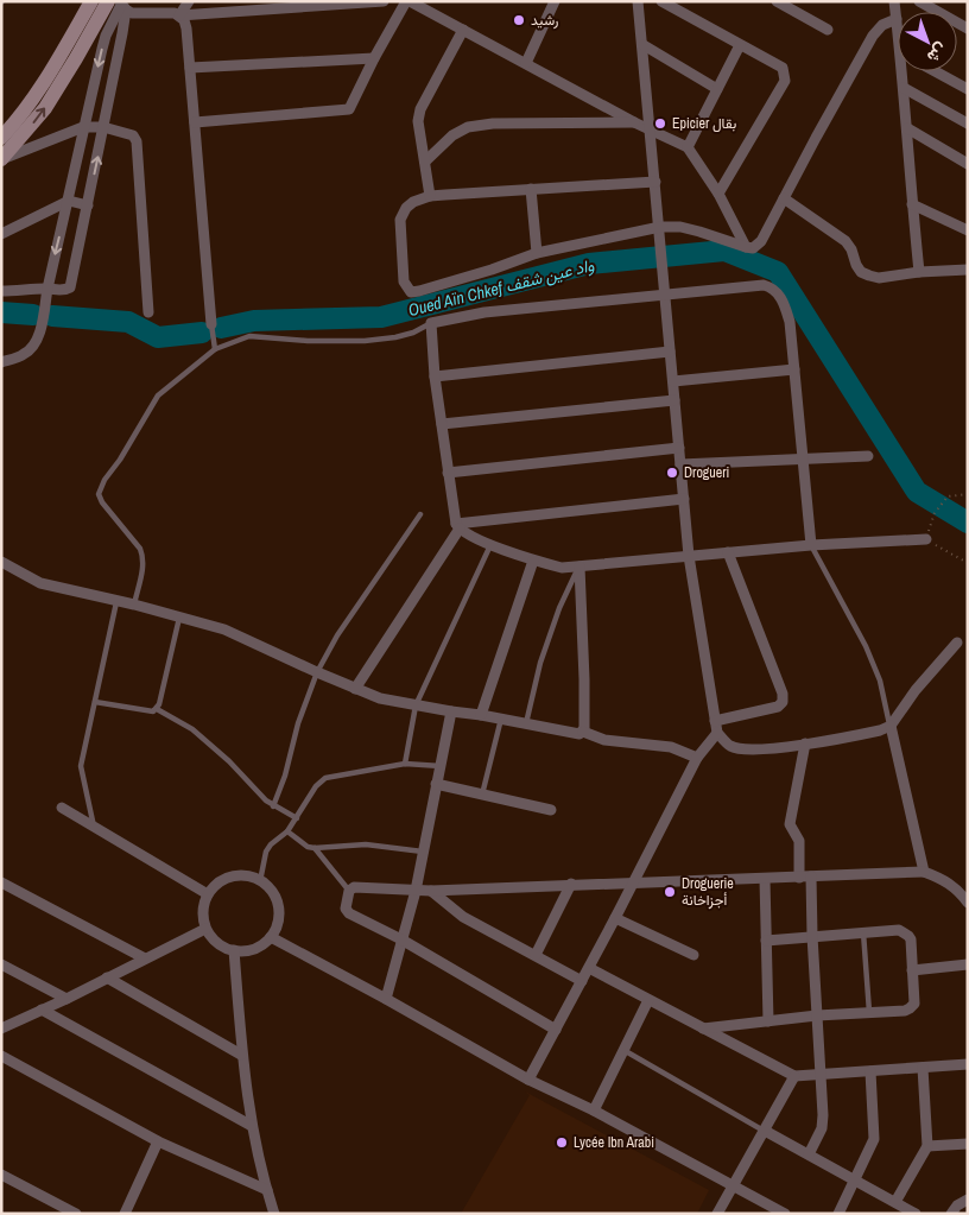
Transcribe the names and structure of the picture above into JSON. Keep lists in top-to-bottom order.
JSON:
{
  "water": ["Oued Aïn Chkef واد عين شقف"],
  "places": [
    "رشيد",
    "Epicier بقال",
    "Drogueri",
    "Droguerie أجزاخانة",
    "Lycée Ibn Arabi"
  ],
  "north": "bottom right"
}
